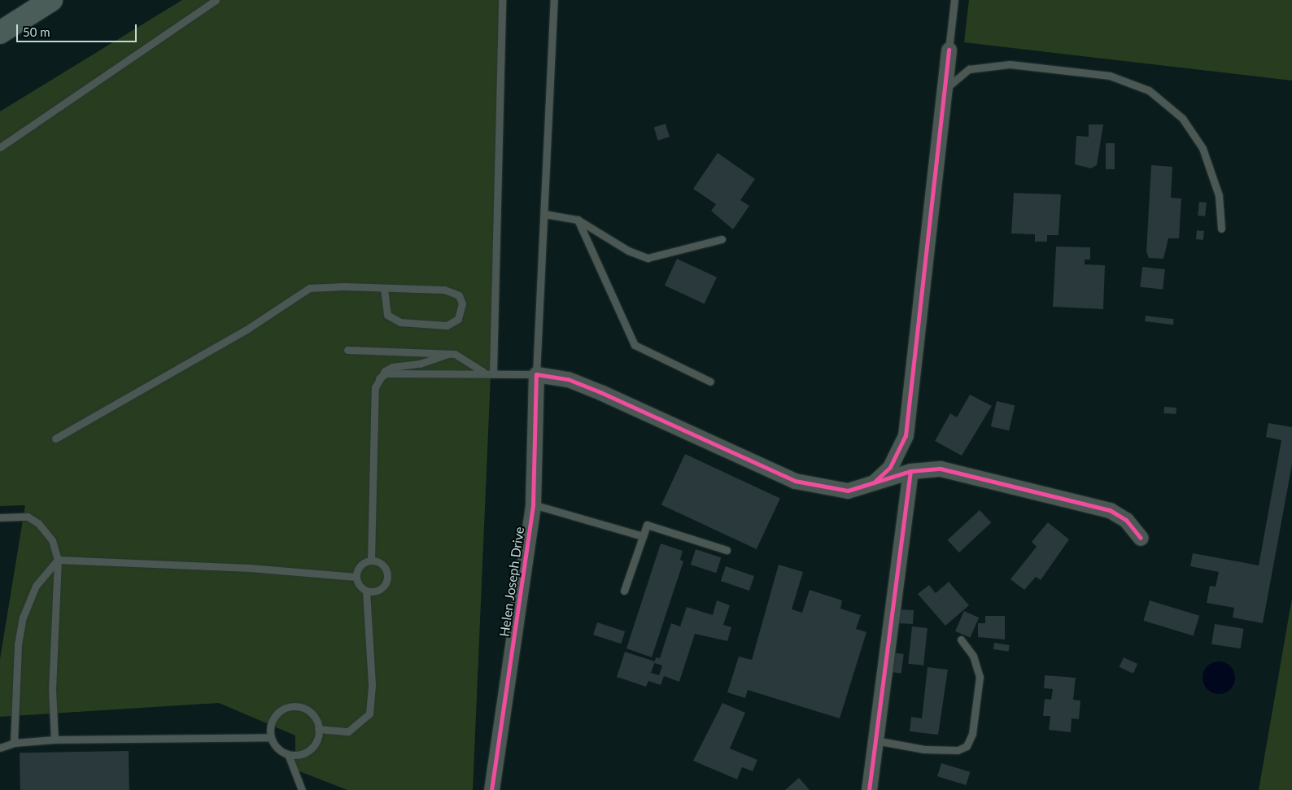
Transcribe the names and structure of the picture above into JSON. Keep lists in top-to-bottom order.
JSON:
{
  "streets": {
    "street": ["Helen Joseph Drive"]
  },
  "scale_bar": "50 m"
}
